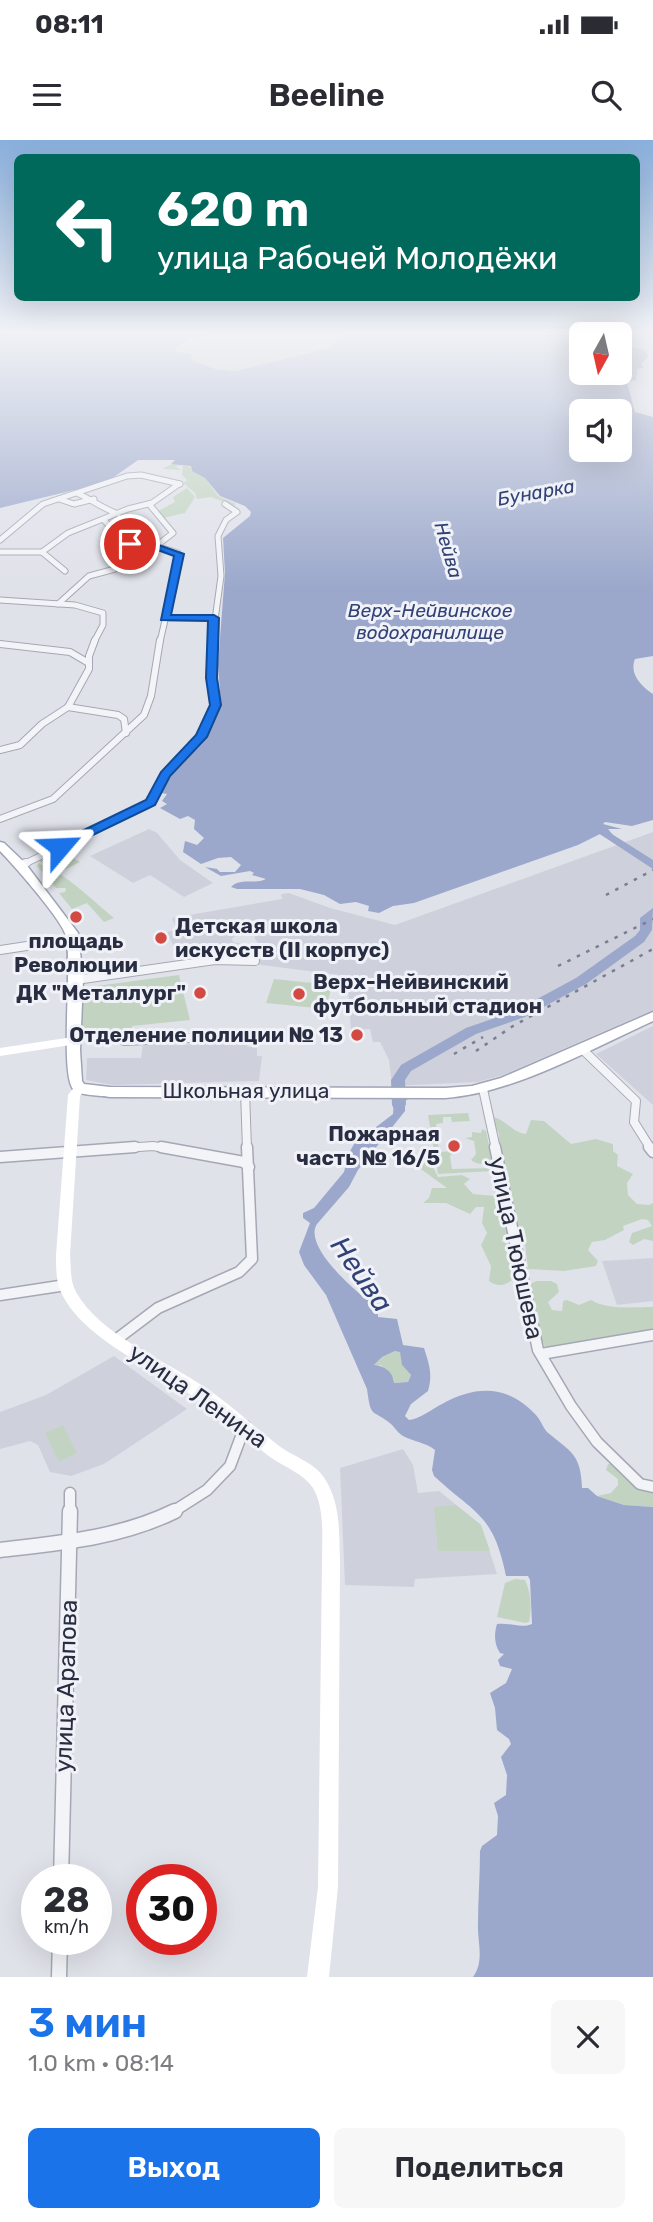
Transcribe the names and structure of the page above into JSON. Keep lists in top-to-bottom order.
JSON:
{
  "streets": {
    "main road": ["Школьная улица"],
    "street": ["улица Тююшева", "улица Ленина", "улица Арапова"]
  },
  "crossings": [
    ["Школьная улица", "улица Тююшева"]
  ],
  "water": ["Бунарка", "Нейва", "Верх-Нейвинское водохранилище"],
  "places": [
    "площадь Революции",
    "Детская школа искусств (II корпус)",
    "ДК \"Металлург\"",
    "Верх-Нейвинский футбольный стадион",
    "Отделение полиции № 13",
    "Пожарная часть № 16/5"
  ],
  "north": "bottom",
  "page": {
    "status": "08:11",
    "header": "Beeline",
    "turn": ["620 m", "улица Рабочей Молодёжи"],
    "speed": "28 km/h",
    "limit": "30",
    "heading": ["3 мин", "1.0 km · 08:14"],
    "buttons": ["Выход", "Поделиться"]
  }
}
